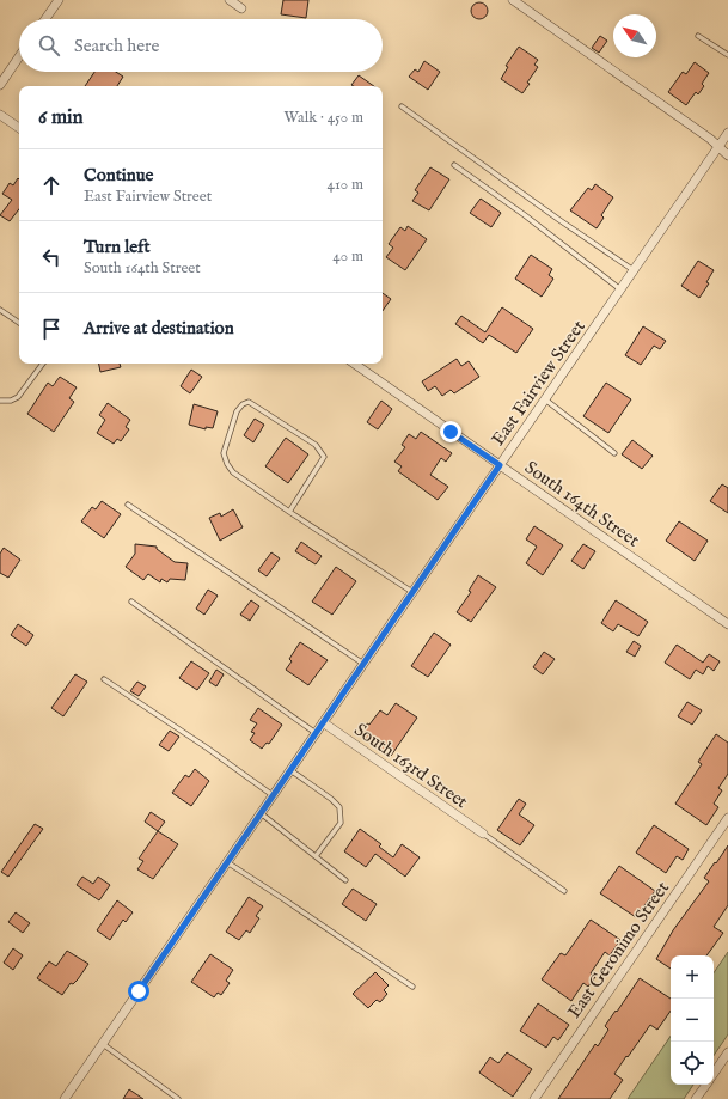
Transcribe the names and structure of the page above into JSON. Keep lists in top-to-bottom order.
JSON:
{
  "streets": {
    "street": [
      "East Fairview Street",
      "South 164th Street",
      "South 163rd Street",
      "East Geronimo Street"
    ]
  },
  "crossings": [
    ["East Fairview Street", "South 164th Street"],
    ["East Fairview Street", "South 163rd Street"]
  ],
  "north": "top left",
  "page": {
    "search": "Search here",
    "heading": ["6 min", "Walk · 450 m"],
    "list": [
      ["Continue", "East Fairview Street", "410 m"],
      ["Turn left", "South 164th Street", "40 m"],
      "Arrive at destination"
    ],
    "map_buttons": ["+", "−"]
  }
}
